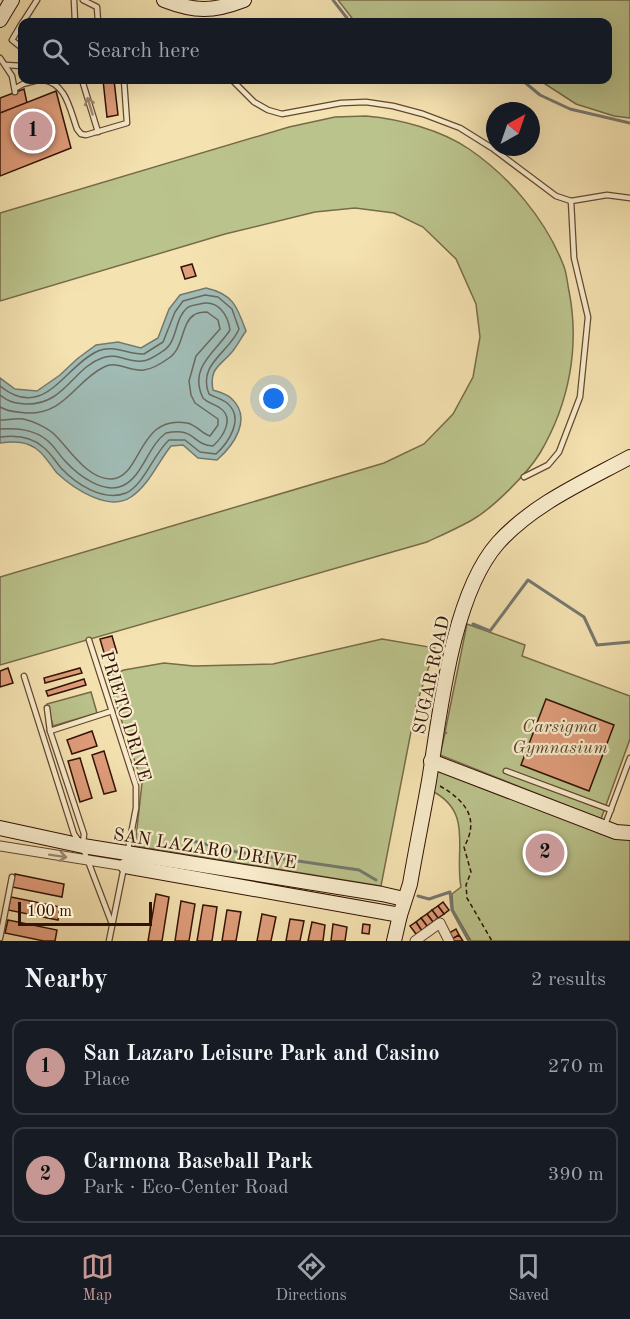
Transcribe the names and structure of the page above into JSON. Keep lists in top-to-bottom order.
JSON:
{
  "streets": {
    "street": ["SUGAR ROAD", "SAN LAZARO DRIVE"],
    "lane": ["PRIETO DRIVE"]
  },
  "crossings": [
    ["SUGAR ROAD", "SAN LAZARO DRIVE"],
    ["PRIETO DRIVE", "SAN LAZARO DRIVE"]
  ],
  "parks": ["Carsigma Gymnasium"],
  "scale_bar": "100 m",
  "north": "top right",
  "page": {
    "search": "Search here",
    "pins": ["1", "2"],
    "scale": "100 m",
    "heading": ["Nearby", "2 results"],
    "list": [
      {
        "mark": "1",
        "name": "San Lazaro Leisure Park and Casino",
        "note": "Place",
        "value": "270 m"
      },
      {
        "mark": "2",
        "name": "Carmona Baseball Park",
        "note": "Park · Eco-Center Road",
        "value": "390 m"
      }
    ],
    "nav": ["Map", "Directions", "Saved"]
  }
}
